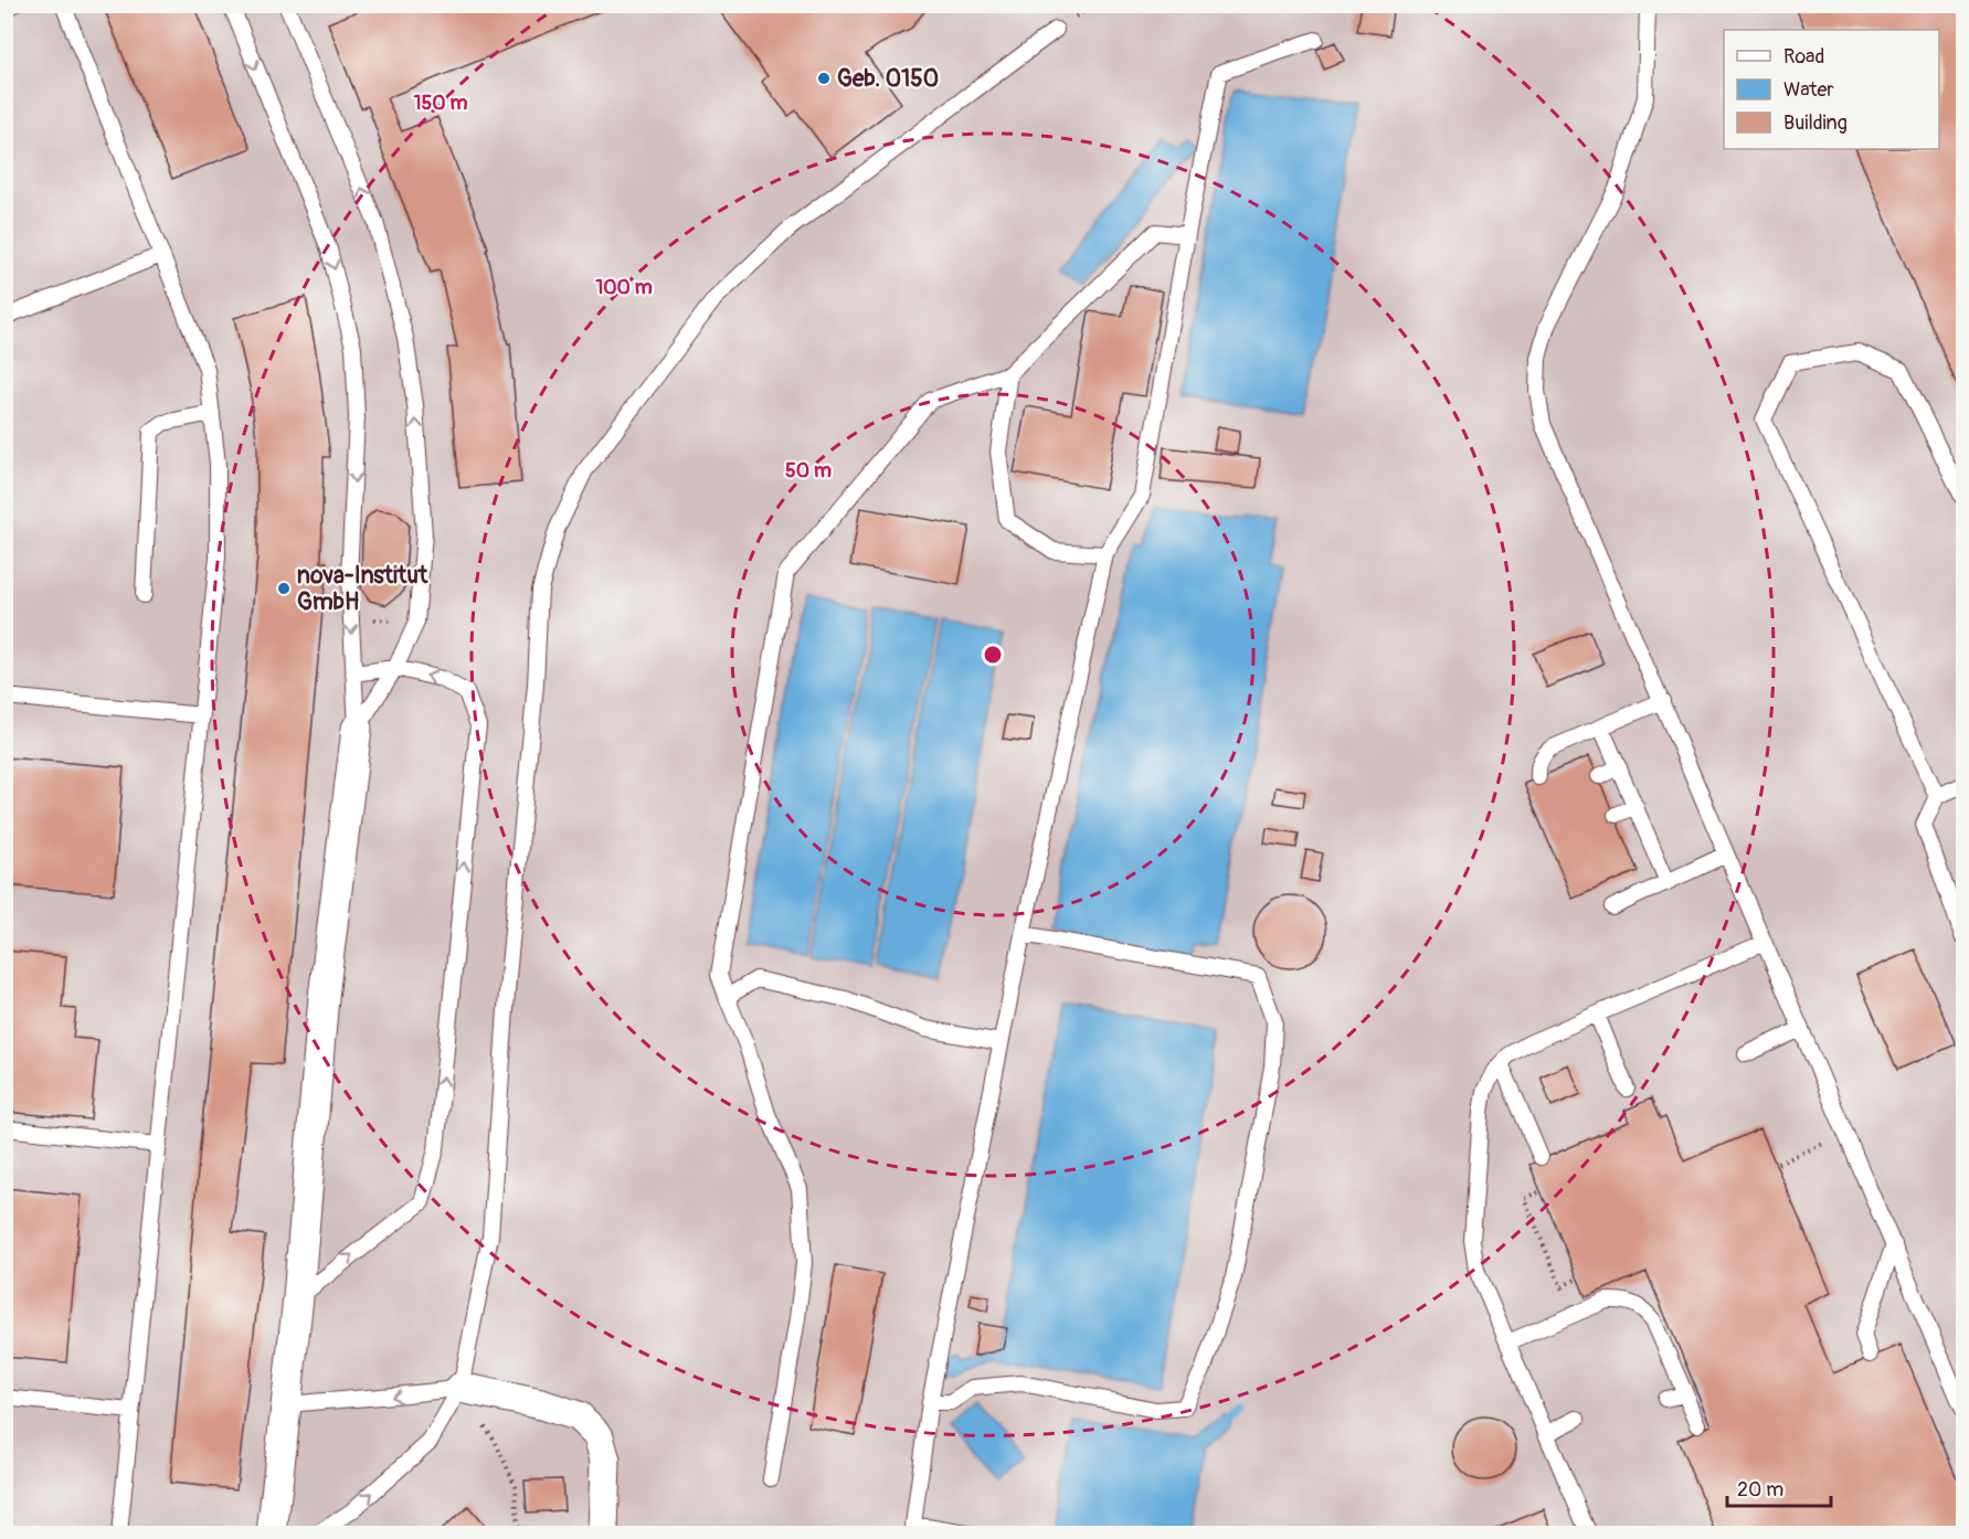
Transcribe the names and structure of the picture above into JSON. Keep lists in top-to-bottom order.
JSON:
{
  "places": ["Geb. 0150", "nova-Institut GmbH"],
  "legend": ["Road", "Water", "Building"],
  "scale_bar": "20 m",
  "rings": ["150 m", "100 m", "50 m"]
}
